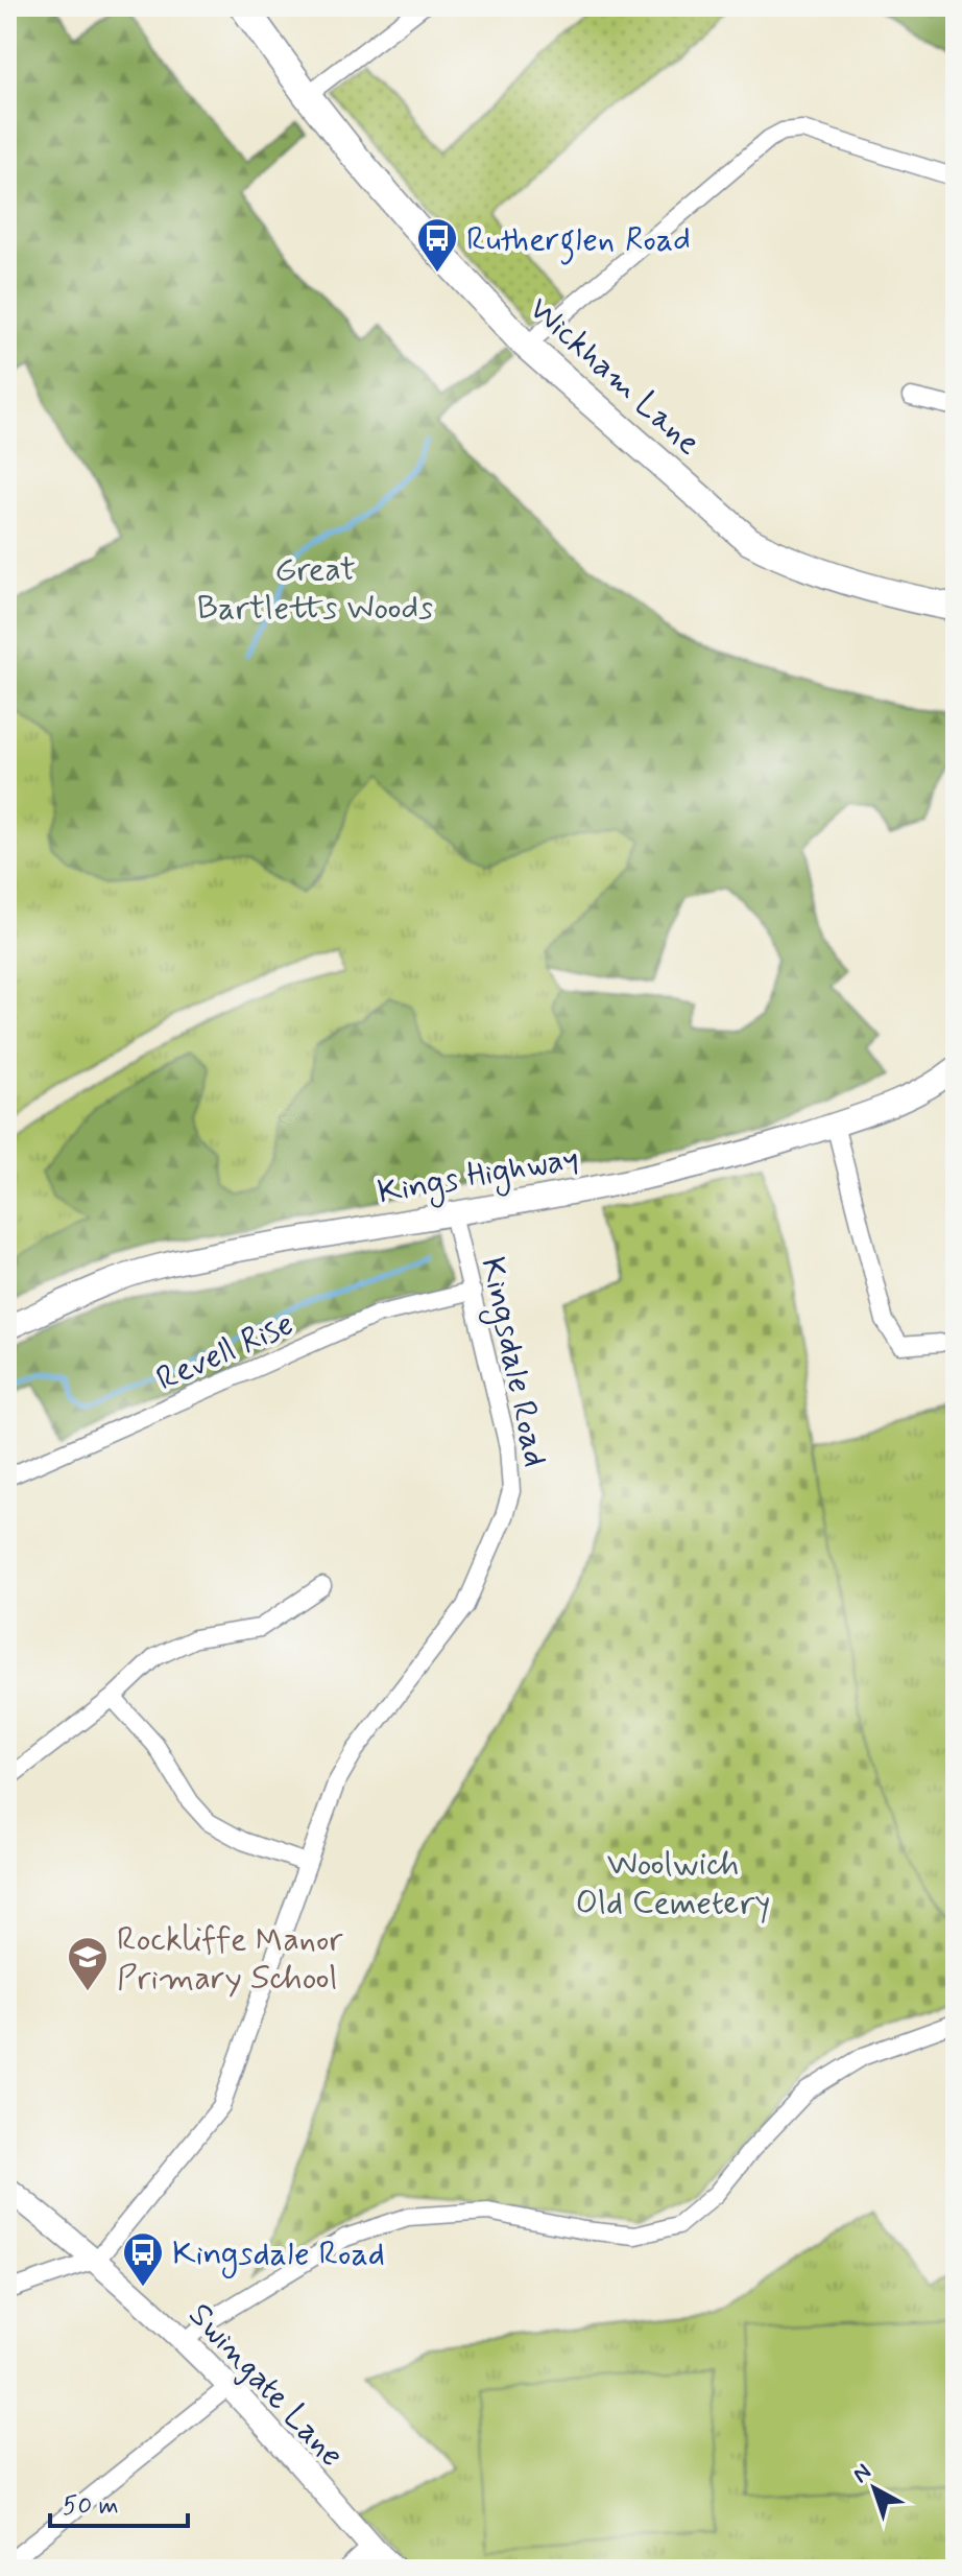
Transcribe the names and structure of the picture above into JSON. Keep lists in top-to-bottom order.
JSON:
{
  "streets": {
    "main road": ["Wickham Lane"],
    "street": [
      "Kings Highway",
      "Revell Rise",
      "Kingsdale Road",
      "Swingate Lane"
    ]
  },
  "crossings": [
    ["Kings Highway", "Kingsdale Road"],
    ["Revell Rise", "Kingsdale Road"],
    ["Kingsdale Road", "Swingate Lane"]
  ],
  "parks": ["Great Bartletts Woods", "Woolwich Old Cemetery"],
  "places": {
    "bus stop": ["Rutherglen Road", "Kingsdale Road"],
    "school or university": ["Rockliffe Manor Primary School"]
  },
  "scale_bar": "50 m",
  "north": "top left"
}
